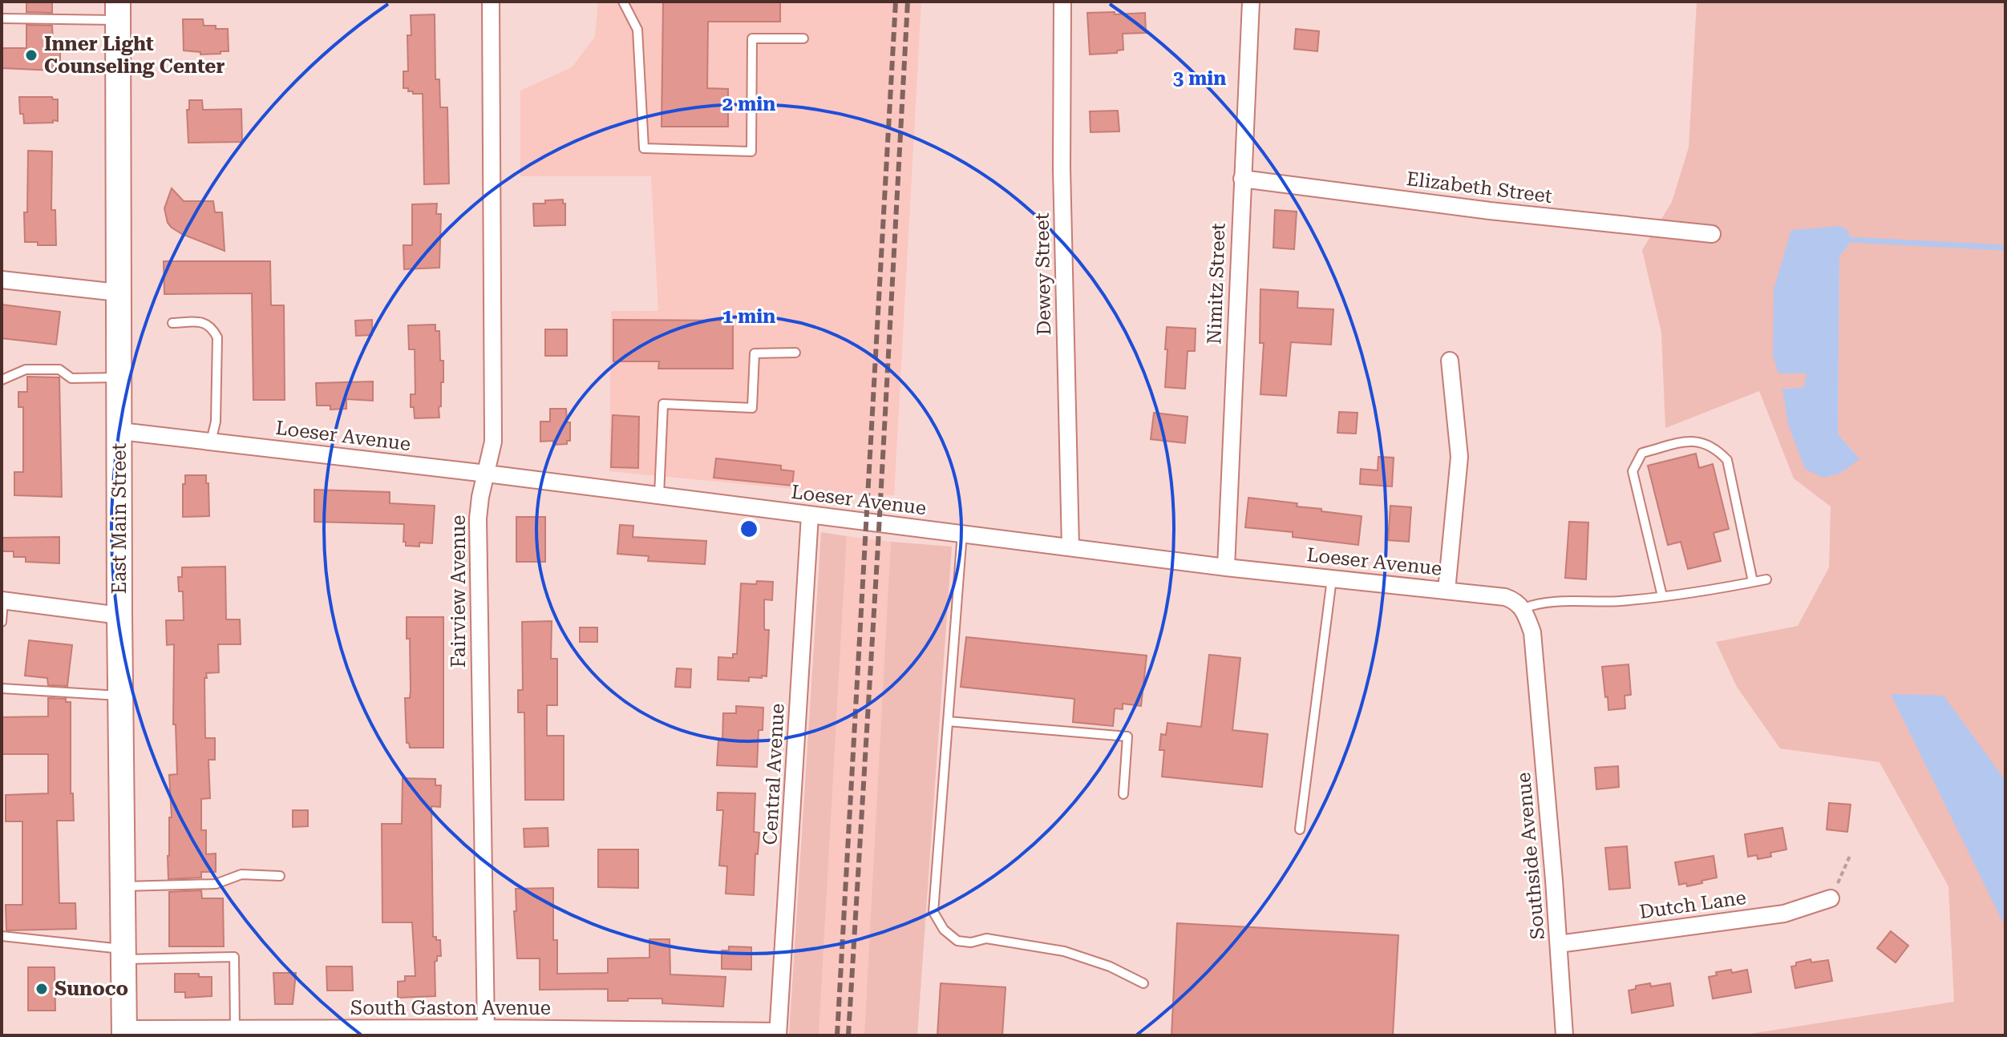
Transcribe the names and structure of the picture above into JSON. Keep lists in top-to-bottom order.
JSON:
{
  "streets": {
    "street": [
      "Elizabeth Street",
      "Dewey Street",
      "Nimitz Street",
      "Loeser Avenue",
      "East Main Street",
      "Fairview Avenue",
      "Central Avenue",
      "Southside Avenue",
      "Dutch Lane",
      "South Gaston Avenue"
    ]
  },
  "crossings": [
    ["Elizabeth Street", "Nimitz Street"],
    ["Dewey Street", "Loeser Avenue"],
    ["Nimitz Street", "Loeser Avenue"],
    ["Loeser Avenue", "East Main Street"],
    ["Loeser Avenue", "Fairview Avenue"],
    ["Loeser Avenue", "Central Avenue"],
    ["Loeser Avenue", "Southside Avenue"],
    ["East Main Street", "South Gaston Avenue"],
    ["Fairview Avenue", "South Gaston Avenue"],
    ["Central Avenue", "South Gaston Avenue"],
    ["Southside Avenue", "Dutch Lane"]
  ],
  "places": ["Inner Light Counseling Center", "Sunoco"],
  "rings": ["3 min", "2 min", "1 min"]
}
